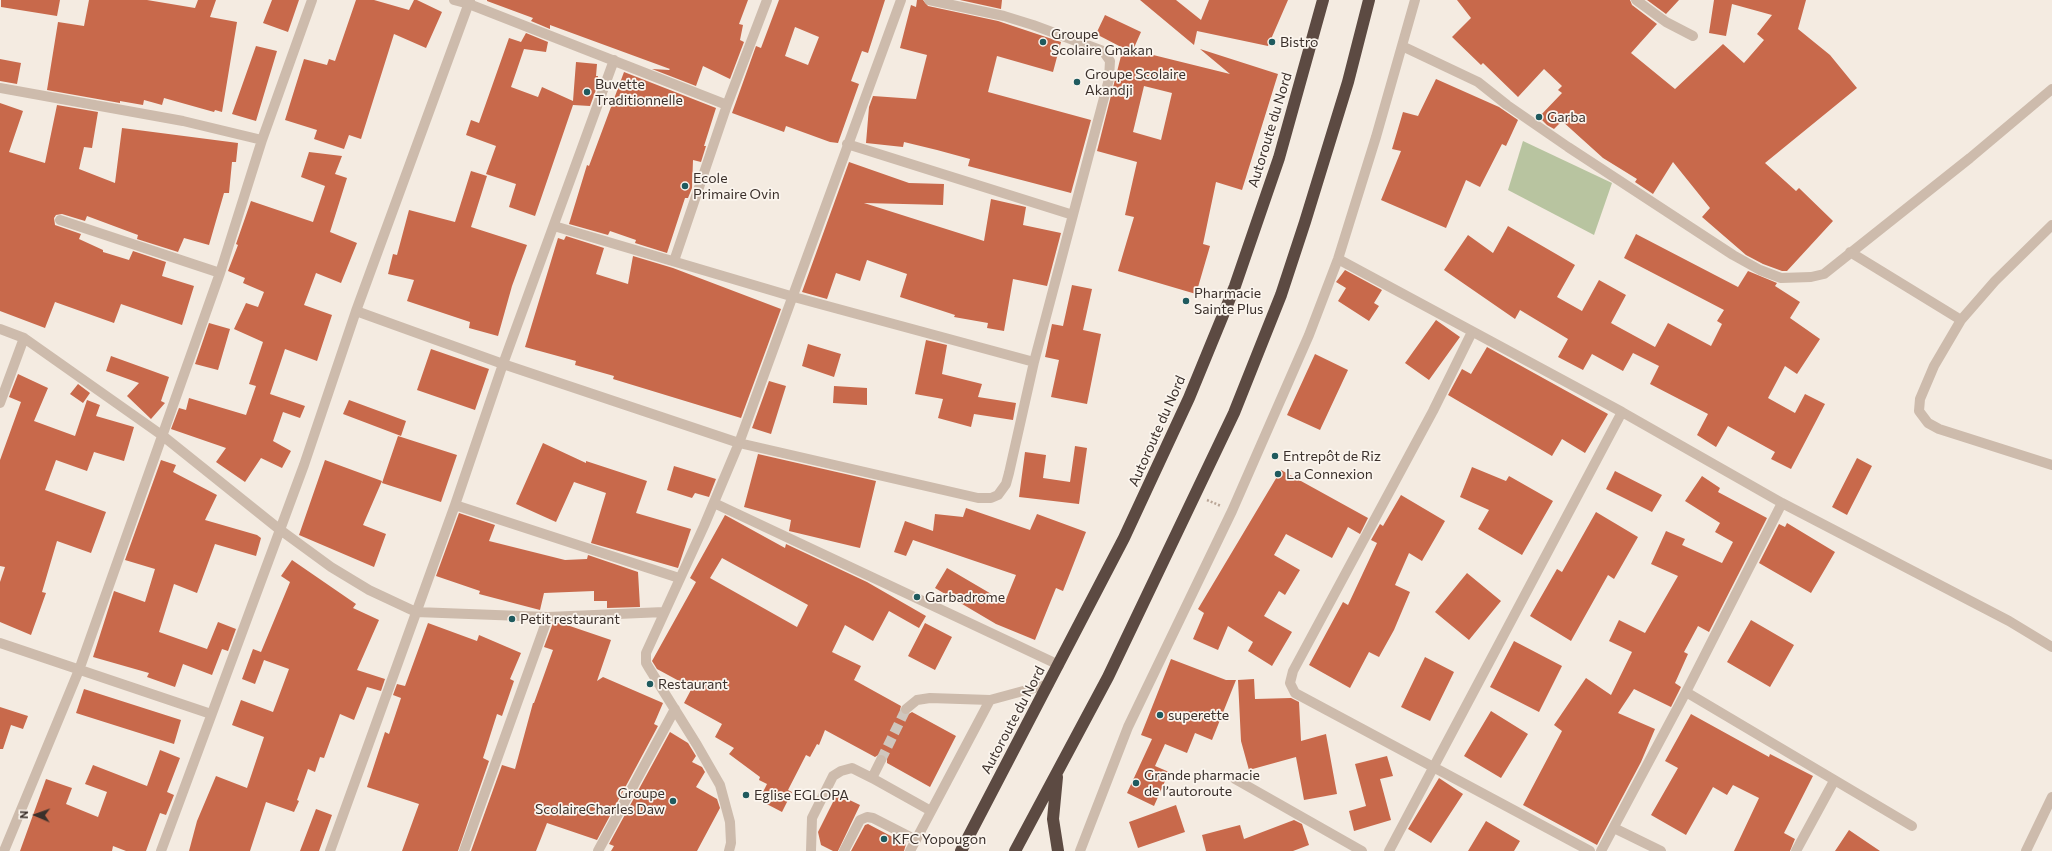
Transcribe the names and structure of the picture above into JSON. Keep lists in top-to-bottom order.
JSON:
{
  "streets": {
    "highway": ["Autoroute du Nord"]
  },
  "places": [
    "Groupe Scolaire Gnakan",
    "Bistro",
    "Groupe Scolaire Akandji",
    "Buvette Traditionnelle",
    "Garba",
    "Ecole Primaire Ovin",
    "Pharmacie Sainte Plus",
    "Entrepôt de Riz",
    "La Connexion",
    "Garbadrome",
    "Petit restaurant",
    "Restaurant",
    "superette",
    "Grande pharmacie de l’autoroute",
    "Eglise EGLOPA",
    "Groupe ScolaireCharles Daw",
    "KFC Yopougon"
  ],
  "north": "left"
}
